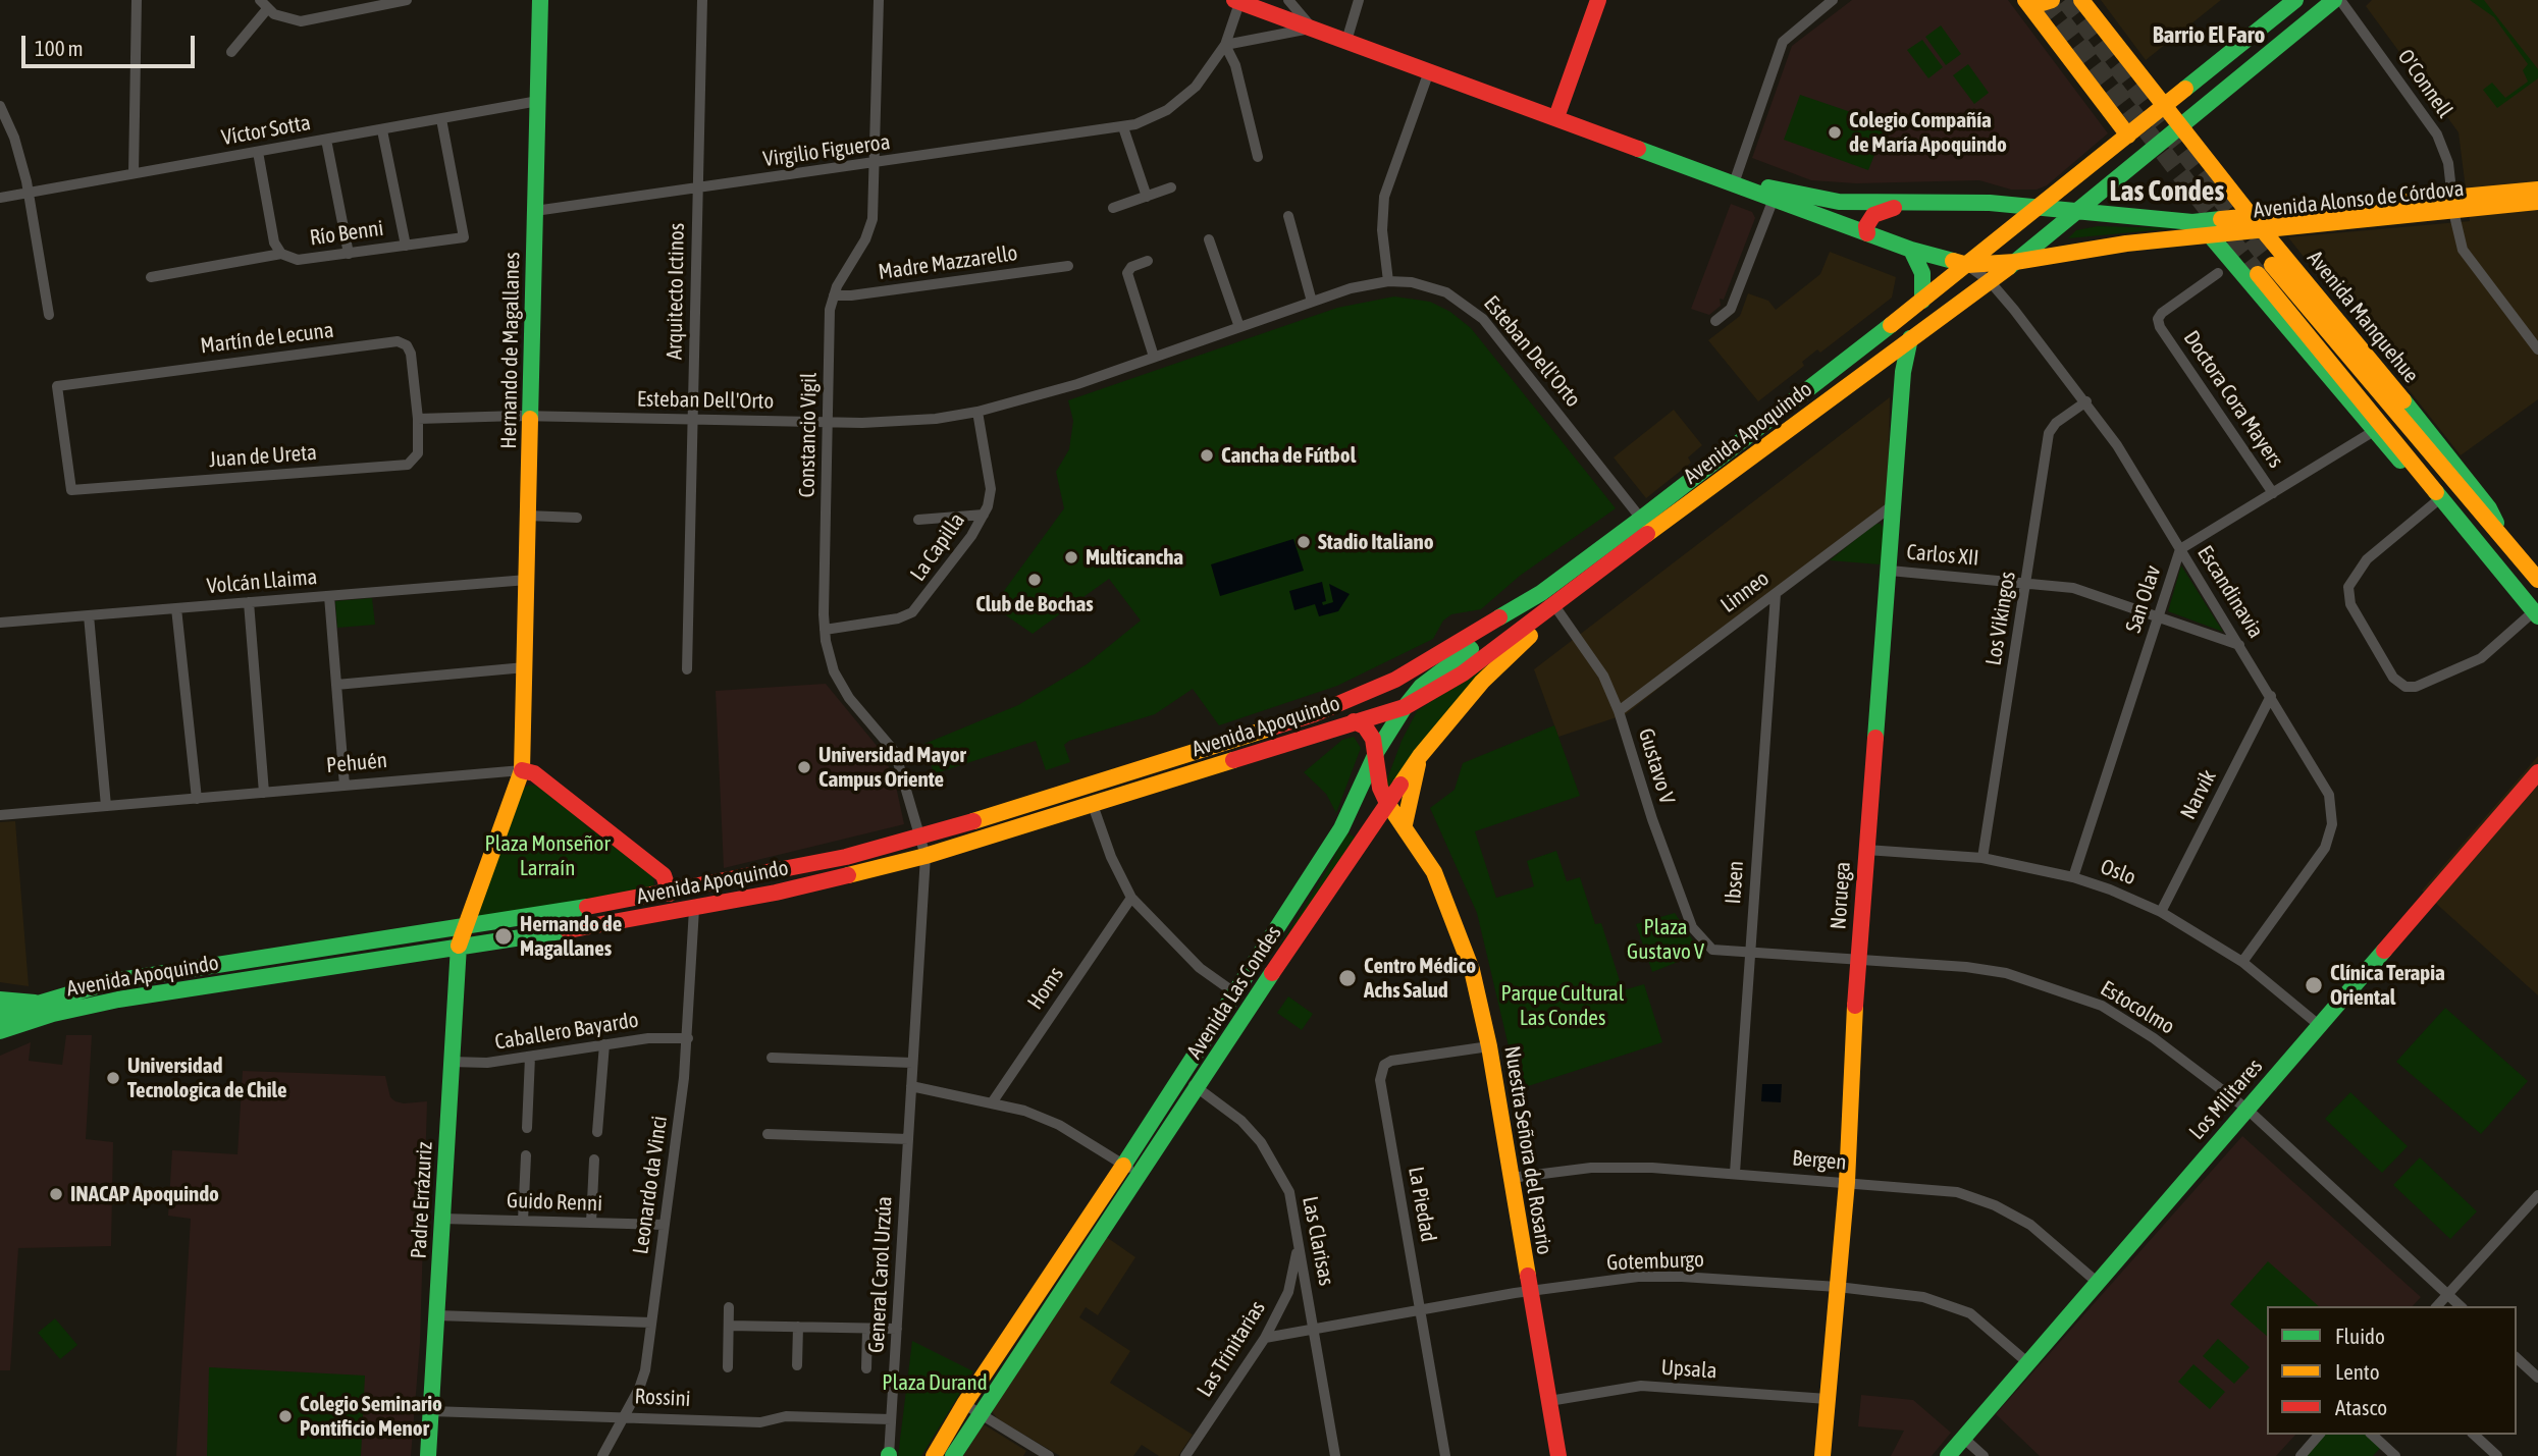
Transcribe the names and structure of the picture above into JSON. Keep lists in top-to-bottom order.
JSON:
{
  "streets": {
    "main road": [
      "Avenida Alonso de Córdova",
      "Avenida Manquehue",
      "Hernando de Magallanes",
      "Avenida Apoquindo",
      "Noruega",
      "Avenida Las Condes",
      "Los Militares",
      "Nuestra Señora del Rosario",
      "Padre Errázuriz"
    ],
    "street": [
      "O'Connell",
      "Víctor Sotta",
      "Virgilio Figueroa",
      "Río Benni",
      "Madre Mazzarello",
      "Arquitecto Ictinos",
      "Martín de Lecuna",
      "Esteban Dell'Orto",
      "Doctora Cora Mayers",
      "Constancio Vigil",
      "Juan de Ureta",
      "La Capilla",
      "Carlos XII",
      "Volcán Llaima",
      "Linneo",
      "Escandinavia",
      "San Olav",
      "Los Vikingos",
      "Pehuén",
      "Gustavo V",
      "Narvik",
      "Oslo",
      "Ibsen",
      "Homs",
      "Estocolmo",
      "Caballero Bayardo",
      "Bergen",
      "Leonardo da Vinci",
      "Guido Renni",
      "La Piedad",
      "Las Clarisas",
      "Gotemburgo",
      "General Carol Urzúa",
      "Las Trinitarias",
      "Upsala",
      "Rossini"
    ]
  },
  "crossings": [
    ["O'Connell", "Avenida Alonso de Córdova"],
    ["Víctor Sotta", "Río Benni"],
    ["Víctor Sotta", "Hernando de Magallanes"],
    ["Virgilio Figueroa", "Arquitecto Ictinos"],
    ["Virgilio Figueroa", "Hernando de Magallanes"],
    ["Virgilio Figueroa", "Constancio Vigil"],
    ["Avenida Alonso de Córdova", "Avenida Manquehue"],
    ["Avenida Alonso de Córdova", "Avenida Apoquindo"],
    ["Avenida Alonso de Córdova", "Escandinavia"],
    ["Madre Mazzarello", "Constancio Vigil"],
    ["Arquitecto Ictinos", "Esteban Dell'Orto"],
    ["Avenida Manquehue", "Avenida Apoquindo"],
    ["Avenida Manquehue", "San Olav"],
    ["Martín de Lecuna", "Esteban Dell'Orto"],
    ["Martín de Lecuna", "Juan de Ureta"],
    ["Hernando de Magallanes", "Esteban Dell'Orto"],
    ["Hernando de Magallanes", "Avenida Apoquindo"],
    ["Hernando de Magallanes", "Volcán Llaima"],
    ["Hernando de Magallanes", "Pehuén"],
    ["Hernando de Magallanes", "Padre Errázuriz"],
    ["Esteban Dell'Orto", "Avenida Apoquindo"],
    ["Esteban Dell'Orto", "Constancio Vigil"],
    ["Esteban Dell'Orto", "Juan de Ureta"],
    ["Esteban Dell'Orto", "La Capilla"],
    ["Doctora Cora Mayers", "San Olav"],
    ["Avenida Apoquindo", "Constancio Vigil"],
    ["Avenida Apoquindo", "Escandinavia"],
    ["Avenida Apoquindo", "Noruega"],
    ["Avenida Apoquindo", "Avenida Las Condes"],
    ["Avenida Apoquindo", "Leonardo da Vinci"],
    ["Avenida Apoquindo", "Padre Errázuriz"],
    ["Avenida Apoquindo", "General Carol Urzúa"],
    ["Constancio Vigil", "La Capilla"],
    ["Constancio Vigil", "General Carol Urzúa"],
    ["Carlos XII", "Escandinavia"],
    ["Carlos XII", "San Olav"],
    ["Carlos XII", "Los Vikingos"],
    ["Carlos XII", "Noruega"],
    ["Linneo", "Gustavo V"],
    ["Linneo", "Ibsen"],
    ["Linneo", "Noruega"],
    ["Escandinavia", "San Olav"],
    ["Escandinavia", "Los Vikingos"],
    ["Escandinavia", "Narvik"],
    ["Escandinavia", "Oslo"],
    ["San Olav", "Oslo"],
    ["Los Vikingos", "Oslo"],
    ["Gustavo V", "Avenida Las Condes"],
    ["Gustavo V", "Estocolmo"],
    ["Narvik", "Oslo"],
    ["Oslo", "Noruega"],
    ["Oslo", "Los Militares"],
    ["Ibsen", "Estocolmo"],
    ["Ibsen", "Bergen"],
    ["Noruega", "Estocolmo"],
    ["Noruega", "Bergen"],
    ["Noruega", "Gotemburgo"],
    ["Noruega", "Upsala"],
    ["Avenida Las Condes", "Nuestra Señora del Rosario"],
    ["Avenida Las Condes", "Las Clarisas"],
    ["Estocolmo", "Los Militares"],
    ["Caballero Bayardo", "Leonardo da Vinci"],
    ["Caballero Bayardo", "Padre Errázuriz"],
    ["Los Militares", "Bergen"],
    ["Los Militares", "Gotemburgo"],
    ["Nuestra Señora del Rosario", "Bergen"],
    ["Nuestra Señora del Rosario", "La Piedad"],
    ["Nuestra Señora del Rosario", "Gotemburgo"],
    ["Nuestra Señora del Rosario", "Upsala"],
    ["Leonardo da Vinci", "Guido Renni"],
    ["Leonardo da Vinci", "Rossini"],
    ["Padre Errázuriz", "Guido Renni"],
    ["Padre Errázuriz", "Rossini"],
    ["La Piedad", "Gotemburgo"],
    ["Las Clarisas", "Gotemburgo"],
    ["Las Clarisas", "Las Trinitarias"],
    ["Gotemburgo", "Las Trinitarias"],
    ["General Carol Urzúa", "Rossini"]
  ],
  "districts": ["Barrio El Faro", "Las Condes"],
  "parks": [
    "Plaza Monseñor Larraín",
    "Plaza Gustavo V",
    "Parque Cultural Las Condes",
    "Plaza Durand"
  ],
  "places": [
    "Colegio Compañía de María Apoquindo",
    "Cancha de Fútbol",
    "Stadio Italiano",
    "Multicancha",
    "Club de Bochas",
    "Universidad Mayor Campus Oriente",
    "Hernando de Magallanes",
    "Centro Médico Achs Salud",
    "Clínica Terapia Oriental",
    "Universidad Tecnologica de Chile",
    "INACAP Apoquindo",
    "Colegio Seminario Pontificio Menor"
  ],
  "legend": ["Fluido", "Lento", "Atasco"],
  "scale_bar": "100 m"
}
